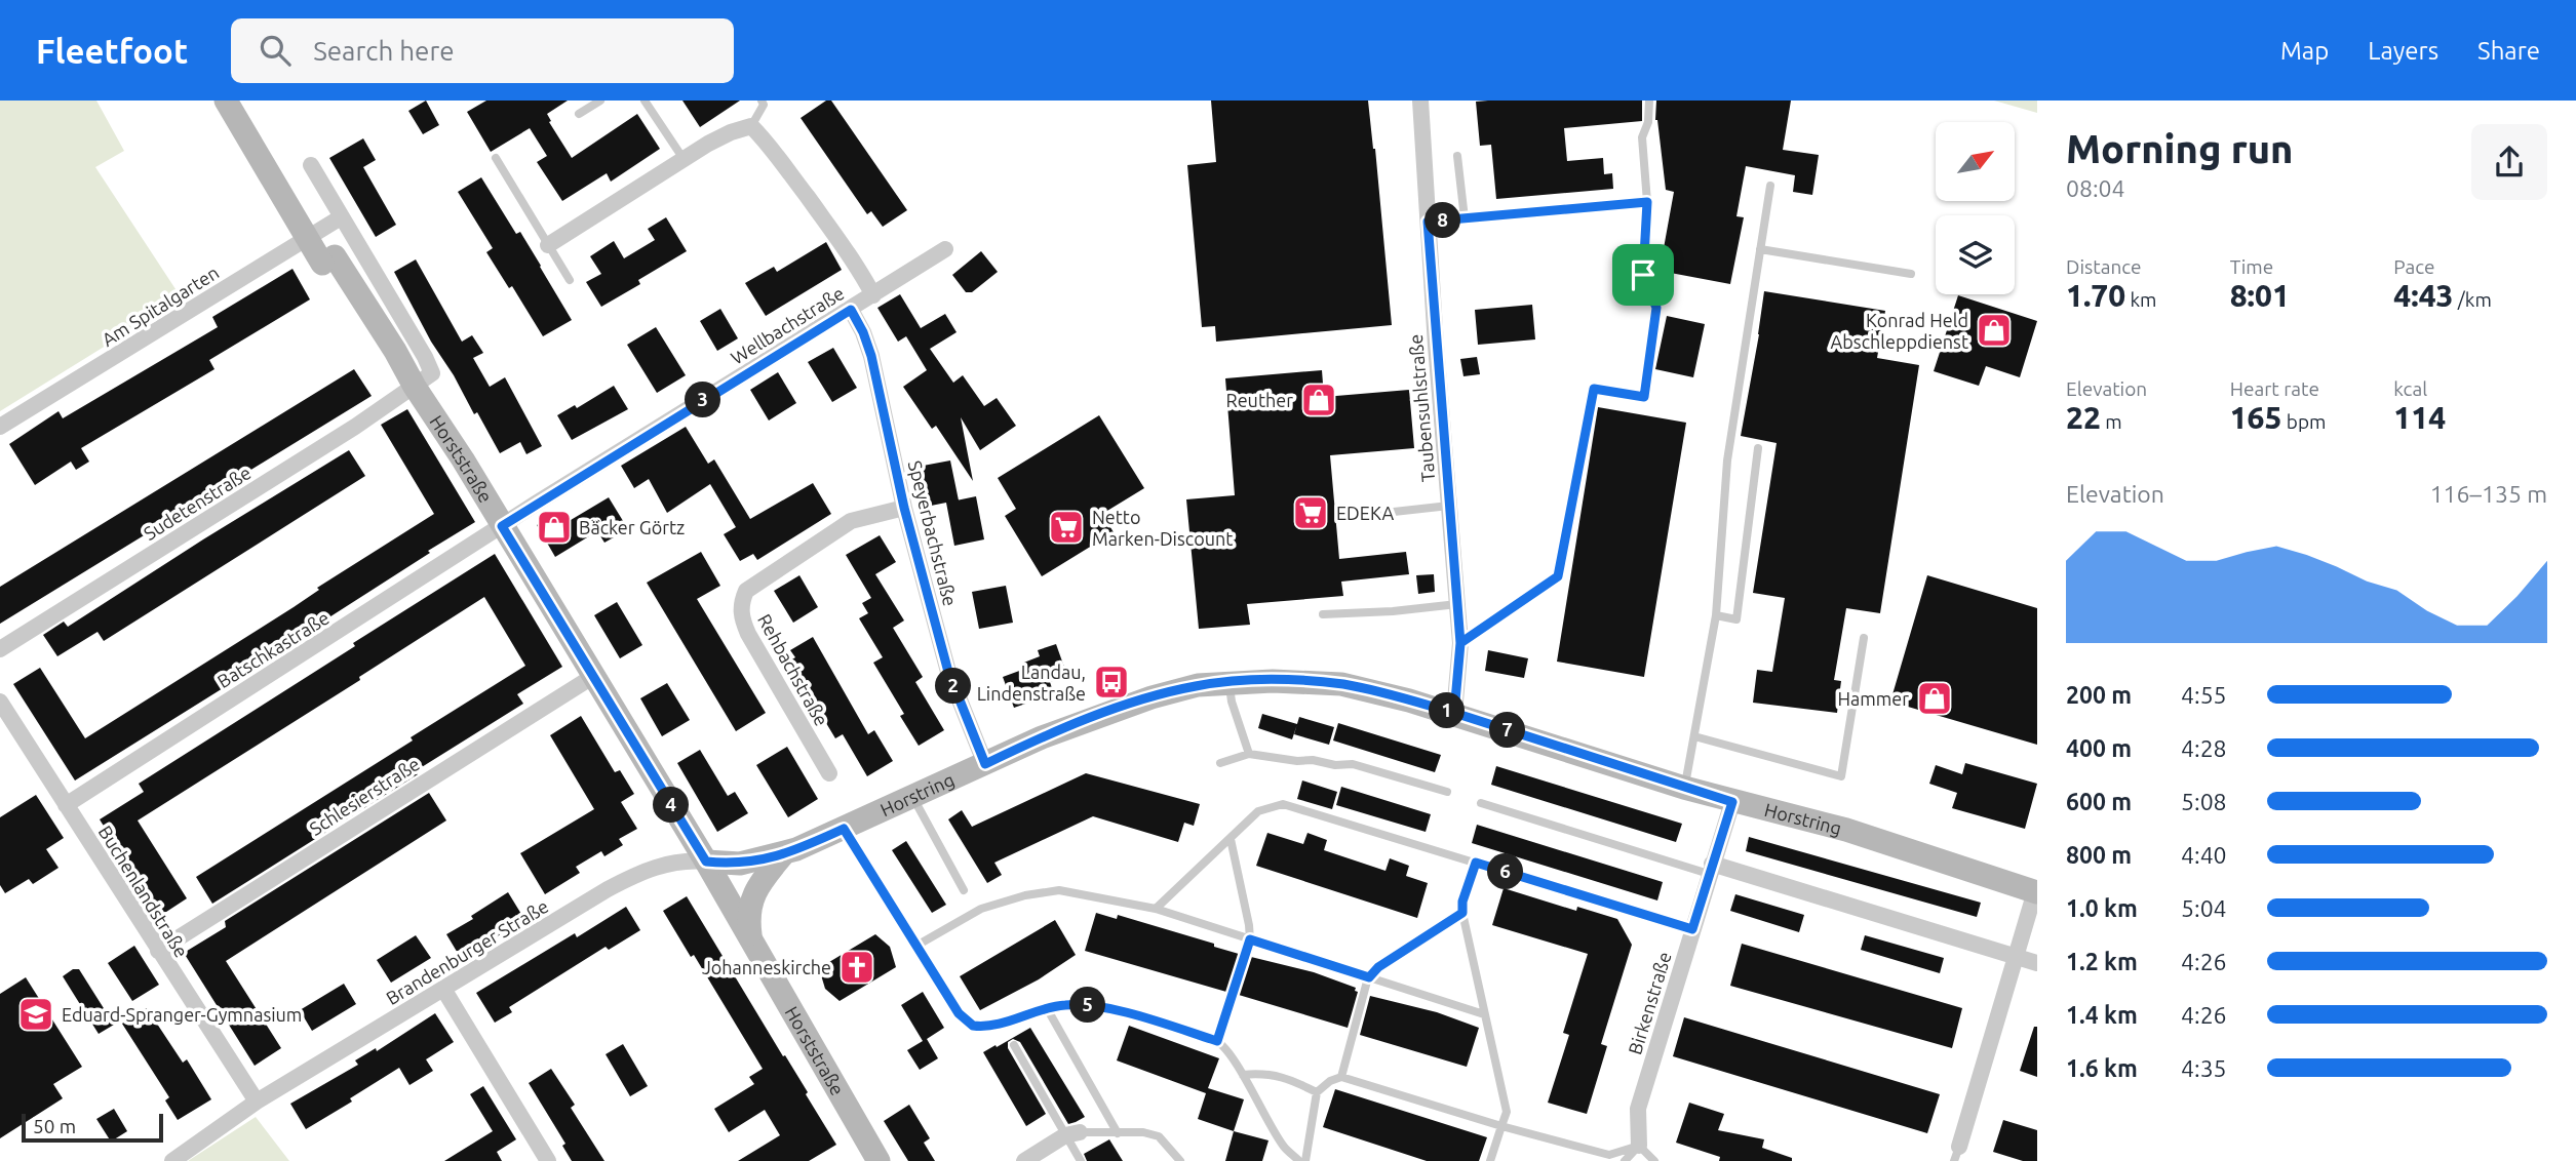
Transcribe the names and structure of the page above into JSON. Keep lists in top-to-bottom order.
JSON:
{
  "streets": {
    "street": [
      "Am Spitalgarten",
      "Wellbachstraße",
      "Taubensuhlstraße",
      "Horststraße",
      "Sudetenstraße",
      "Speyerbachstraße",
      "Batschkastraße",
      "Rehbachstraße",
      "Horstring",
      "Schlesierstraße",
      "Buchenlandstraße",
      "Brandenburger Straße",
      "Birkenstraße"
    ]
  },
  "crossings": [
    ["Wellbachstraße", "Horststraße"],
    ["Wellbachstraße", "Speyerbachstraße"],
    ["Wellbachstraße", "Batschkastraße"],
    ["Taubensuhlstraße", "Horstring"],
    ["Horststraße", "Sudetenstraße"],
    ["Horststraße", "Batschkastraße"],
    ["Horststraße", "Horstring"],
    ["Horststraße", "Schlesierstraße"],
    ["Horststraße", "Brandenburger Straße"],
    ["Speyerbachstraße", "Rehbachstraße"],
    ["Speyerbachstraße", "Horstring"],
    ["Batschkastraße", "Buchenlandstraße"],
    ["Horstring", "Brandenburger Straße"],
    ["Horstring", "Birkenstraße"],
    ["Schlesierstraße", "Buchenlandstraße"],
    ["Buchenlandstraße", "Brandenburger Straße"]
  ],
  "places": {
    "shop": [
      "Konrad Held Abschleppdienst",
      "Reuther",
      "Bäcker Görtz",
      "Hammer"
    ],
    "supermarket": ["EDEKA", "Netto Marken-Discount"],
    "bus stop": ["Landau, Lindenstraße"],
    "church": ["Johanneskirche"],
    "school or university": ["Eduard-Spranger-Gymnasium"]
  },
  "scale_bar": "50 m",
  "north": "top right",
  "page": {
    "header": "Fleetfoot",
    "search": "Search here",
    "nav": ["Map", "Layers", "Share"],
    "heading": ["Morning run", "08:04"],
    "pins": [
      "8",
      "3",
      "2",
      "1",
      "7",
      "4",
      "6",
      "5"
    ],
    "stats": [
      ["Distance", "1.70 km"],
      ["Time", "8:01"],
      ["Pace", "4:43 /km"],
      ["Elevation", "22 m"],
      ["Heart rate", "165 bpm"],
      ["kcal", "114"]
    ],
    "chart": ["Elevation", "116–135 m"],
    "list": [
      {
        "name": "200 m",
        "note": "4:55"
      },
      {
        "name": "400 m",
        "note": "4:28"
      },
      {
        "name": "600 m",
        "note": "5:08"
      },
      {
        "name": "800 m",
        "note": "4:40"
      },
      {
        "name": "1.0 km",
        "note": "5:04"
      },
      {
        "name": "1.2 km",
        "note": "4:26"
      },
      {
        "name": "1.4 km",
        "note": "4:26"
      },
      {
        "name": "1.6 km",
        "note": "4:35"
      }
    ],
    "scale": "50 m"
  }
}
